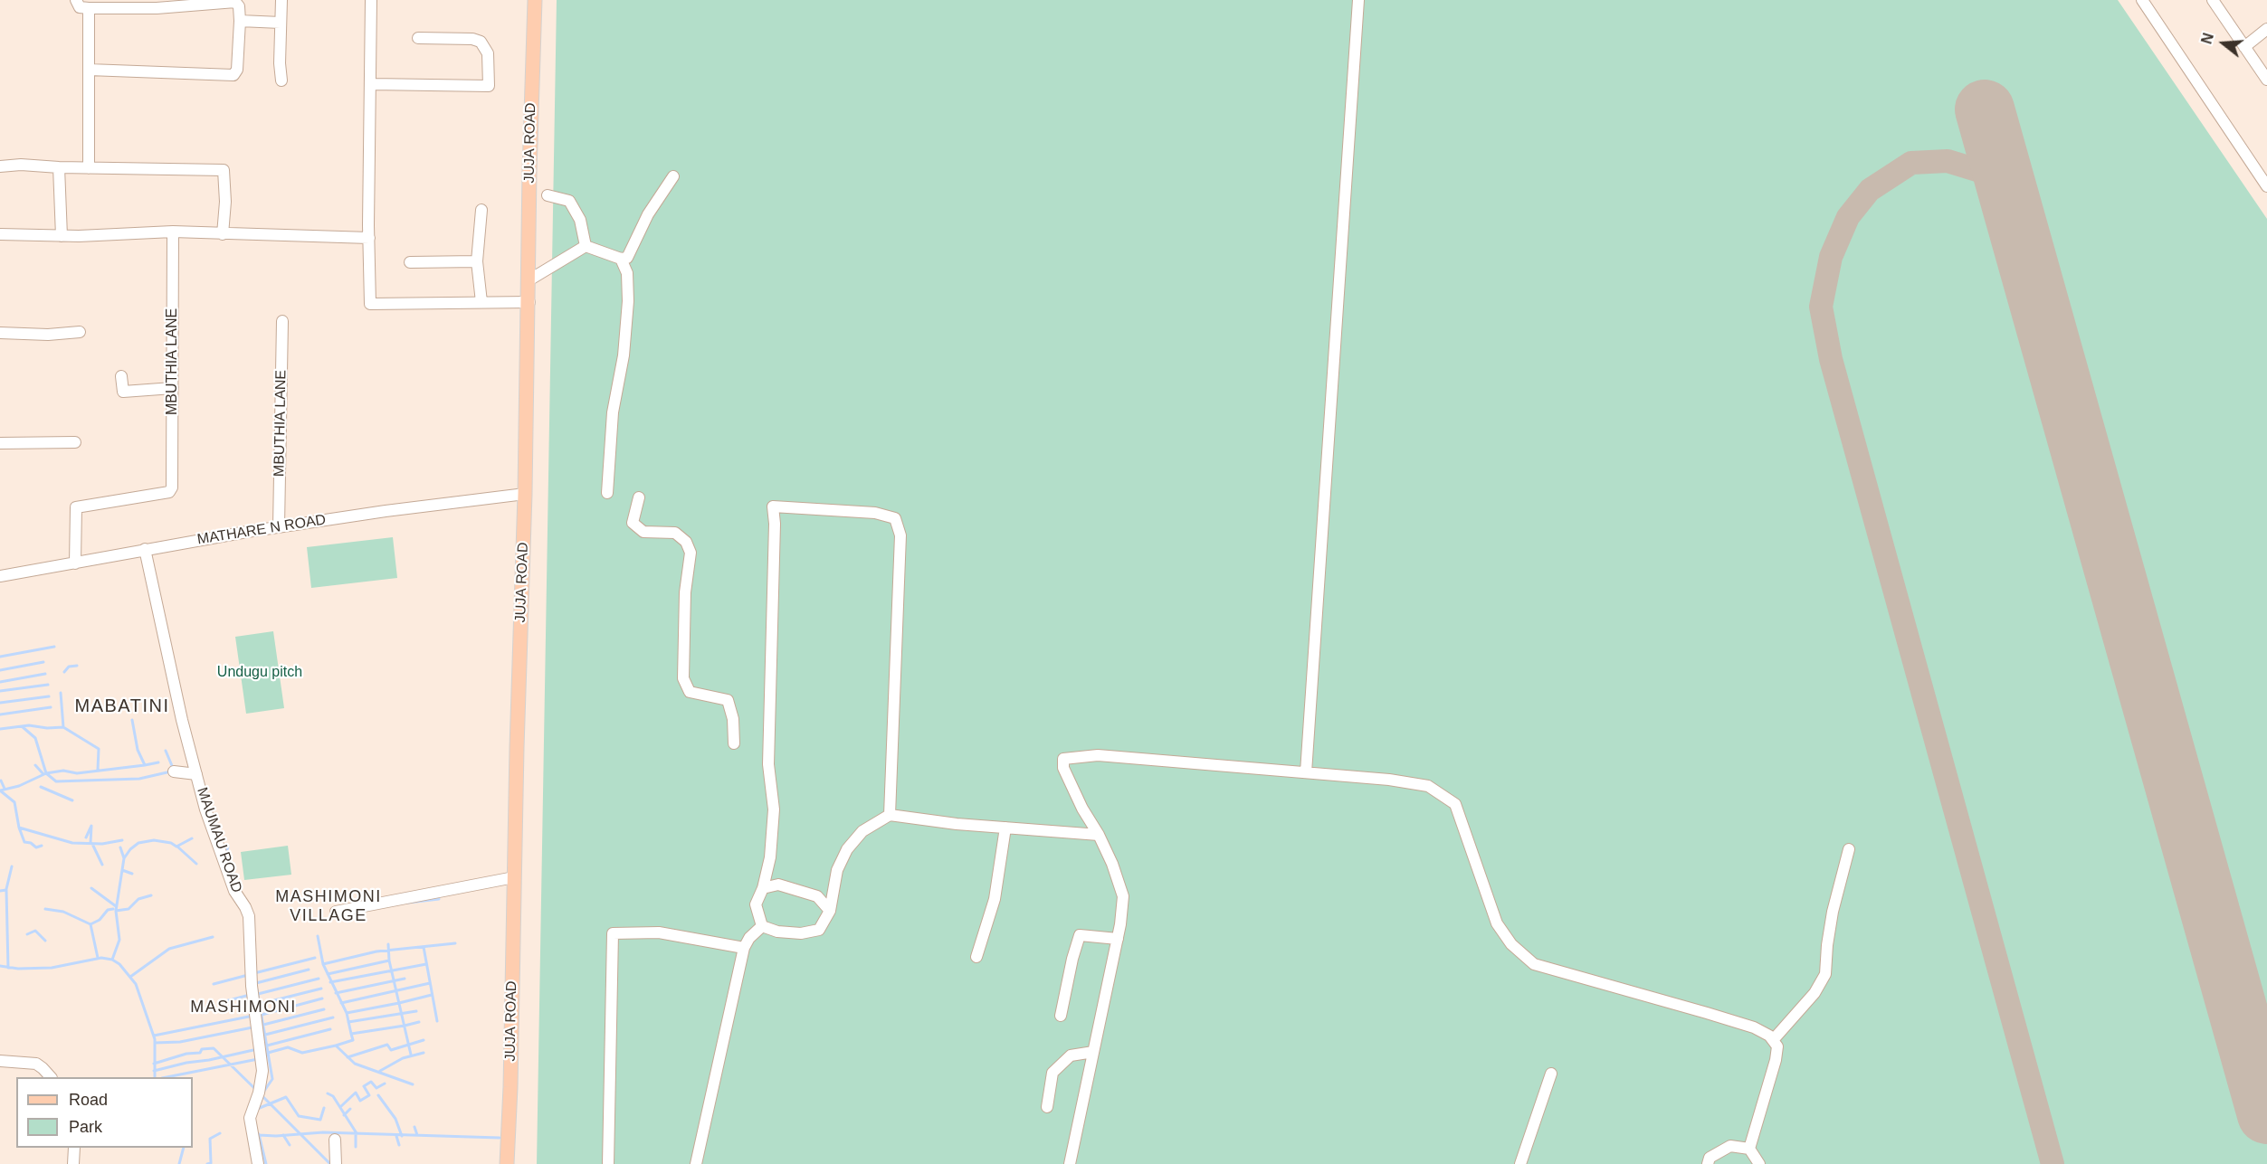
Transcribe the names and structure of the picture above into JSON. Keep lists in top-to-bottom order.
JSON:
{
  "streets": {
    "main road": ["JUJA ROAD"],
    "street": ["MBUTHIA LANE", "MATHARE N ROAD", "MAUMAU ROAD"]
  },
  "crossings": [
    ["JUJA ROAD", "MATHARE N ROAD"],
    ["MBUTHIA LANE", "MATHARE N ROAD"],
    ["MATHARE N ROAD", "MAUMAU ROAD"]
  ],
  "districts": ["MABATINI", "MASHIMONI VILLAGE", "MASHIMONI"],
  "parks": ["Undugu pitch"],
  "legend": ["Road", "Park"],
  "north": "left"
}
